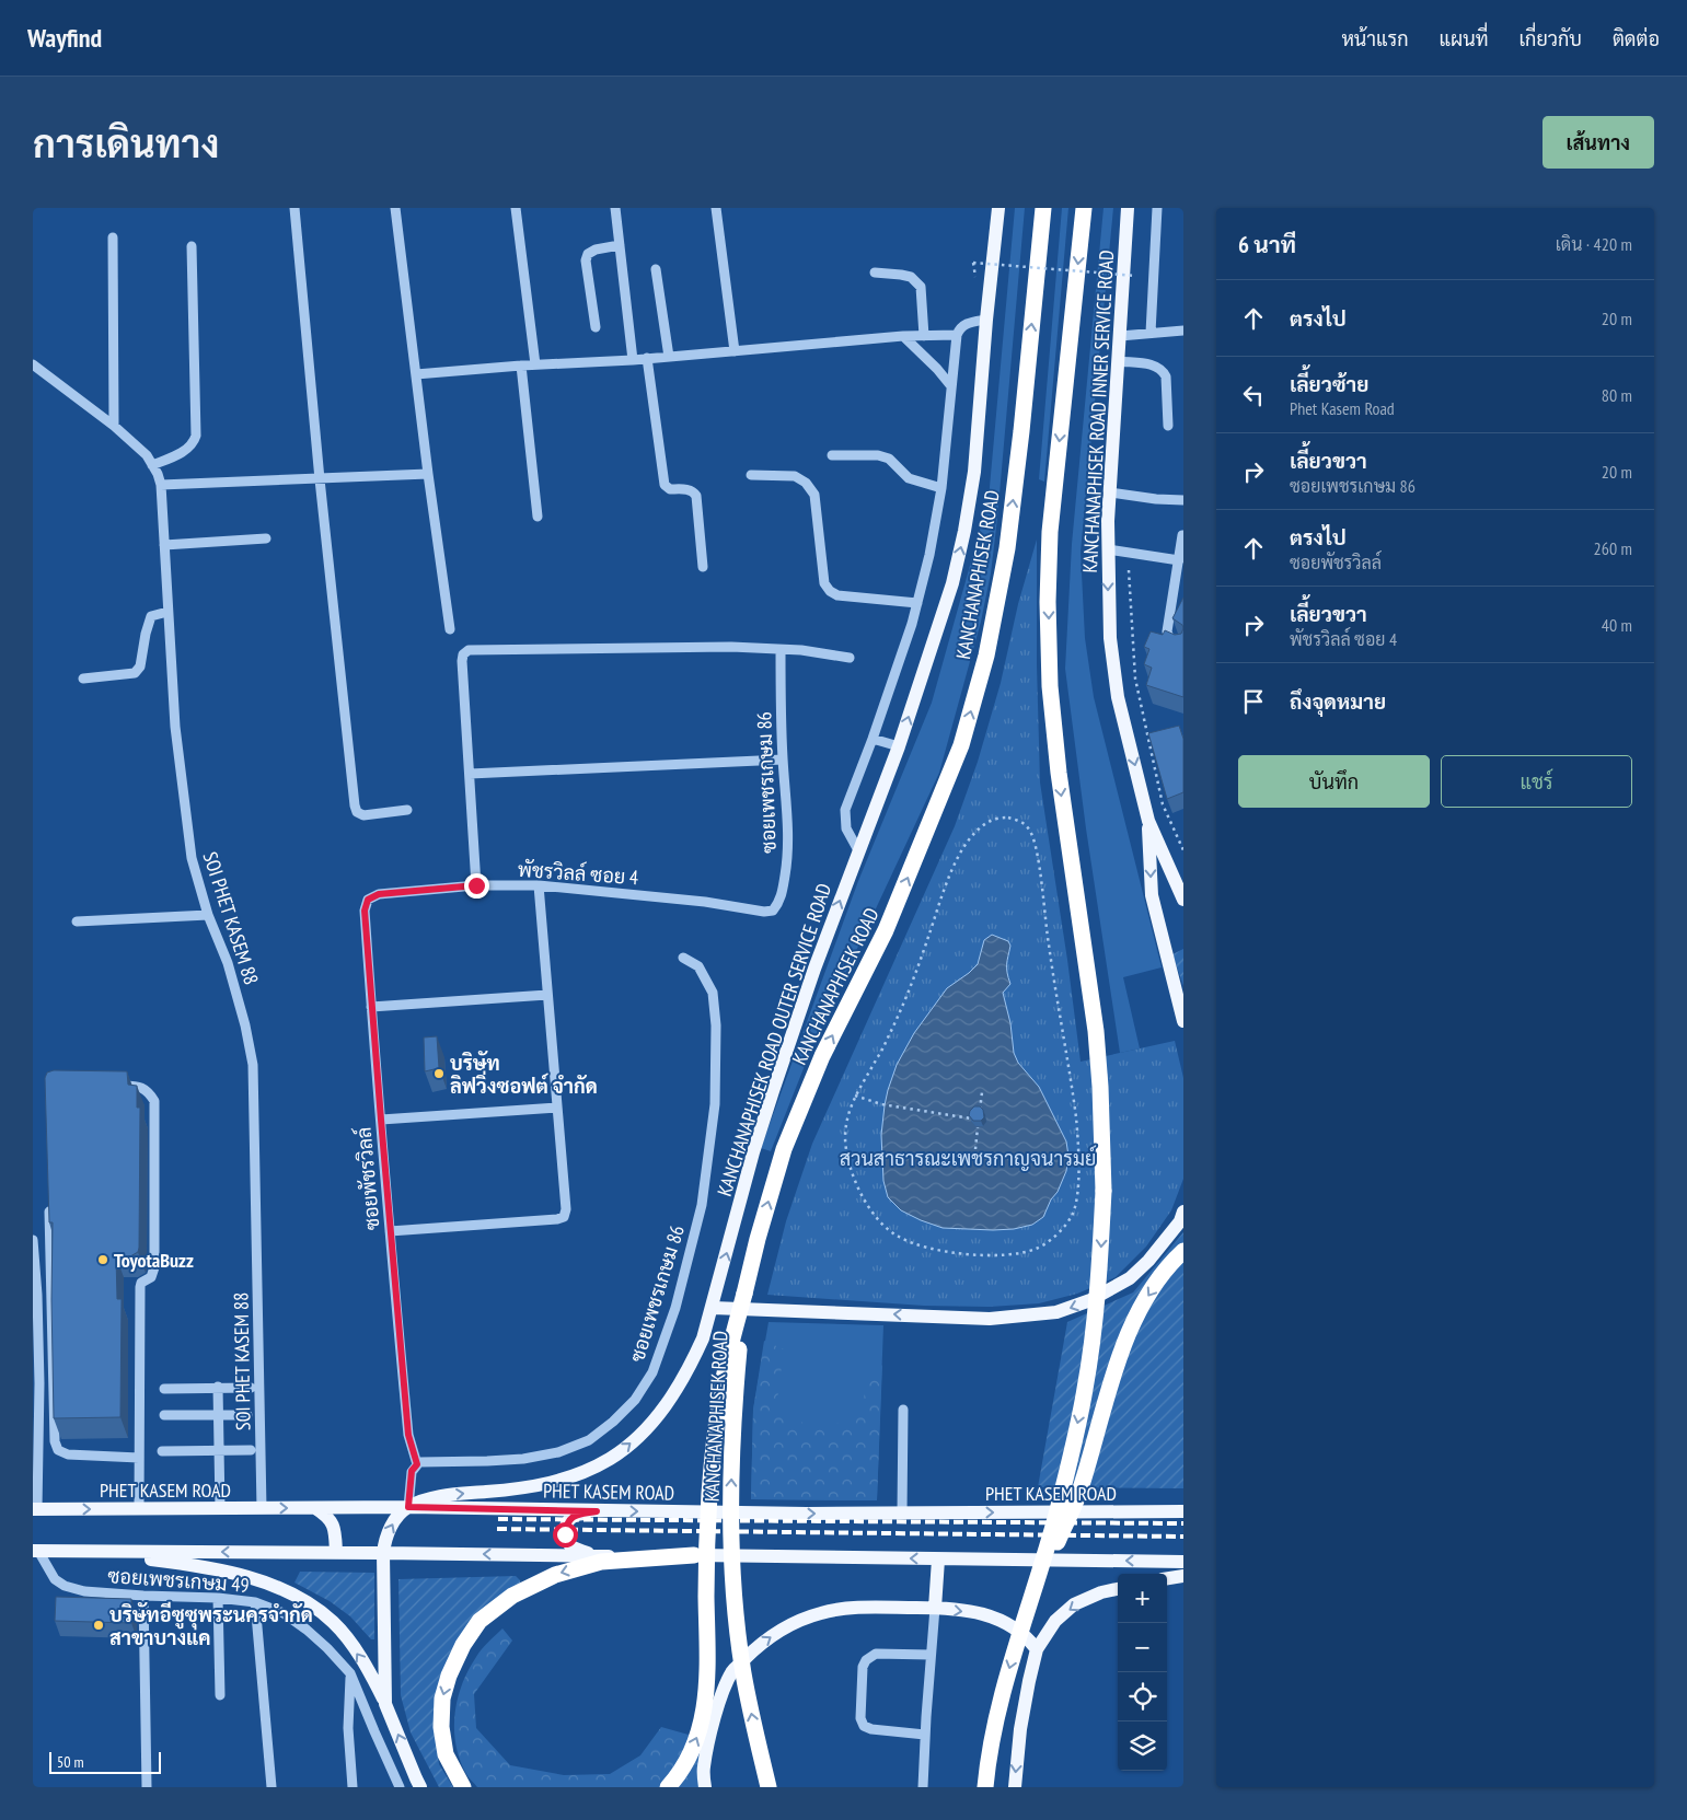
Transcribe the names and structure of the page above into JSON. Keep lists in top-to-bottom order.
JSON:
{
  "streets": {
    "highway": ["KANCHANAPHISEK ROAD"],
    "main road": ["KANCHANAPHISEK ROAD INNER SERVICE ROAD", "KANCHANAPHISEK ROAD OUTER SERVICE ROAD", "PHET KASEM ROAD"],
    "street": [
      "ซอยเพชรเกษม 86",
      "พัชรวิลล์ ซอย 4",
      "SOI PHET KASEM 88",
      "ซอยพัชรวิลล์",
      "ซอยเพชรเกษม 49"
    ]
  },
  "crossings": [
    ["ซอยเพชรเกษม 86", "พัชรวิลล์ ซอย 4"],
    ["ซอยเพชรเกษม 86", "ซอยพัชรวิลล์"],
    ["พัชรวิลล์ ซอย 4", "ซอยพัชรวิลล์"],
    ["SOI PHET KASEM 88", "PHET KASEM ROAD"],
    ["KANCHANAPHISEK ROAD OUTER SERVICE ROAD", "PHET KASEM ROAD"]
  ],
  "one_way": ["KANCHANAPHISEK ROAD INNER SERVICE ROAD", "KANCHANAPHISEK ROAD OUTER SERVICE ROAD"],
  "parks": ["สวนสาธารณะเพชรกาญจนารมย์"],
  "places": ["บริษัท ลิฟวิ่งซอฟต์ จำกัด", "ToyotaBuzz", "บริษัทอีซูซุพระนครจำกัด สาขาบางแค"],
  "scale_bar": "50 m",
  "page": {
    "header": "Wayfind",
    "nav": [
      "หน้าแรก",
      "แผนที่",
      "เกี่ยวกับ",
      "ติดต่อ"
    ],
    "buttons": [
      "เส้นทาง",
      ["บันทึก", "แชร์"]
    ],
    "title": "การเดินทาง",
    "heading": ["6 นาที", "เดิน · 420 m"],
    "list": [
      ["ตรงไป", "20 m"],
      ["เลี้ยวซ้าย", "Phet Kasem Road", "80 m"],
      ["เลี้ยวขวา", "ซอยเพชรเกษม 86", "20 m"],
      ["ตรงไป", "ซอยพัชรวิลล์", "260 m"],
      ["เลี้ยวขวา", "พัชรวิลล์ ซอย 4", "40 m"],
      "ถึงจุดหมาย"
    ],
    "map_buttons": ["+", "−"],
    "scale": "50 m"
  }
}
